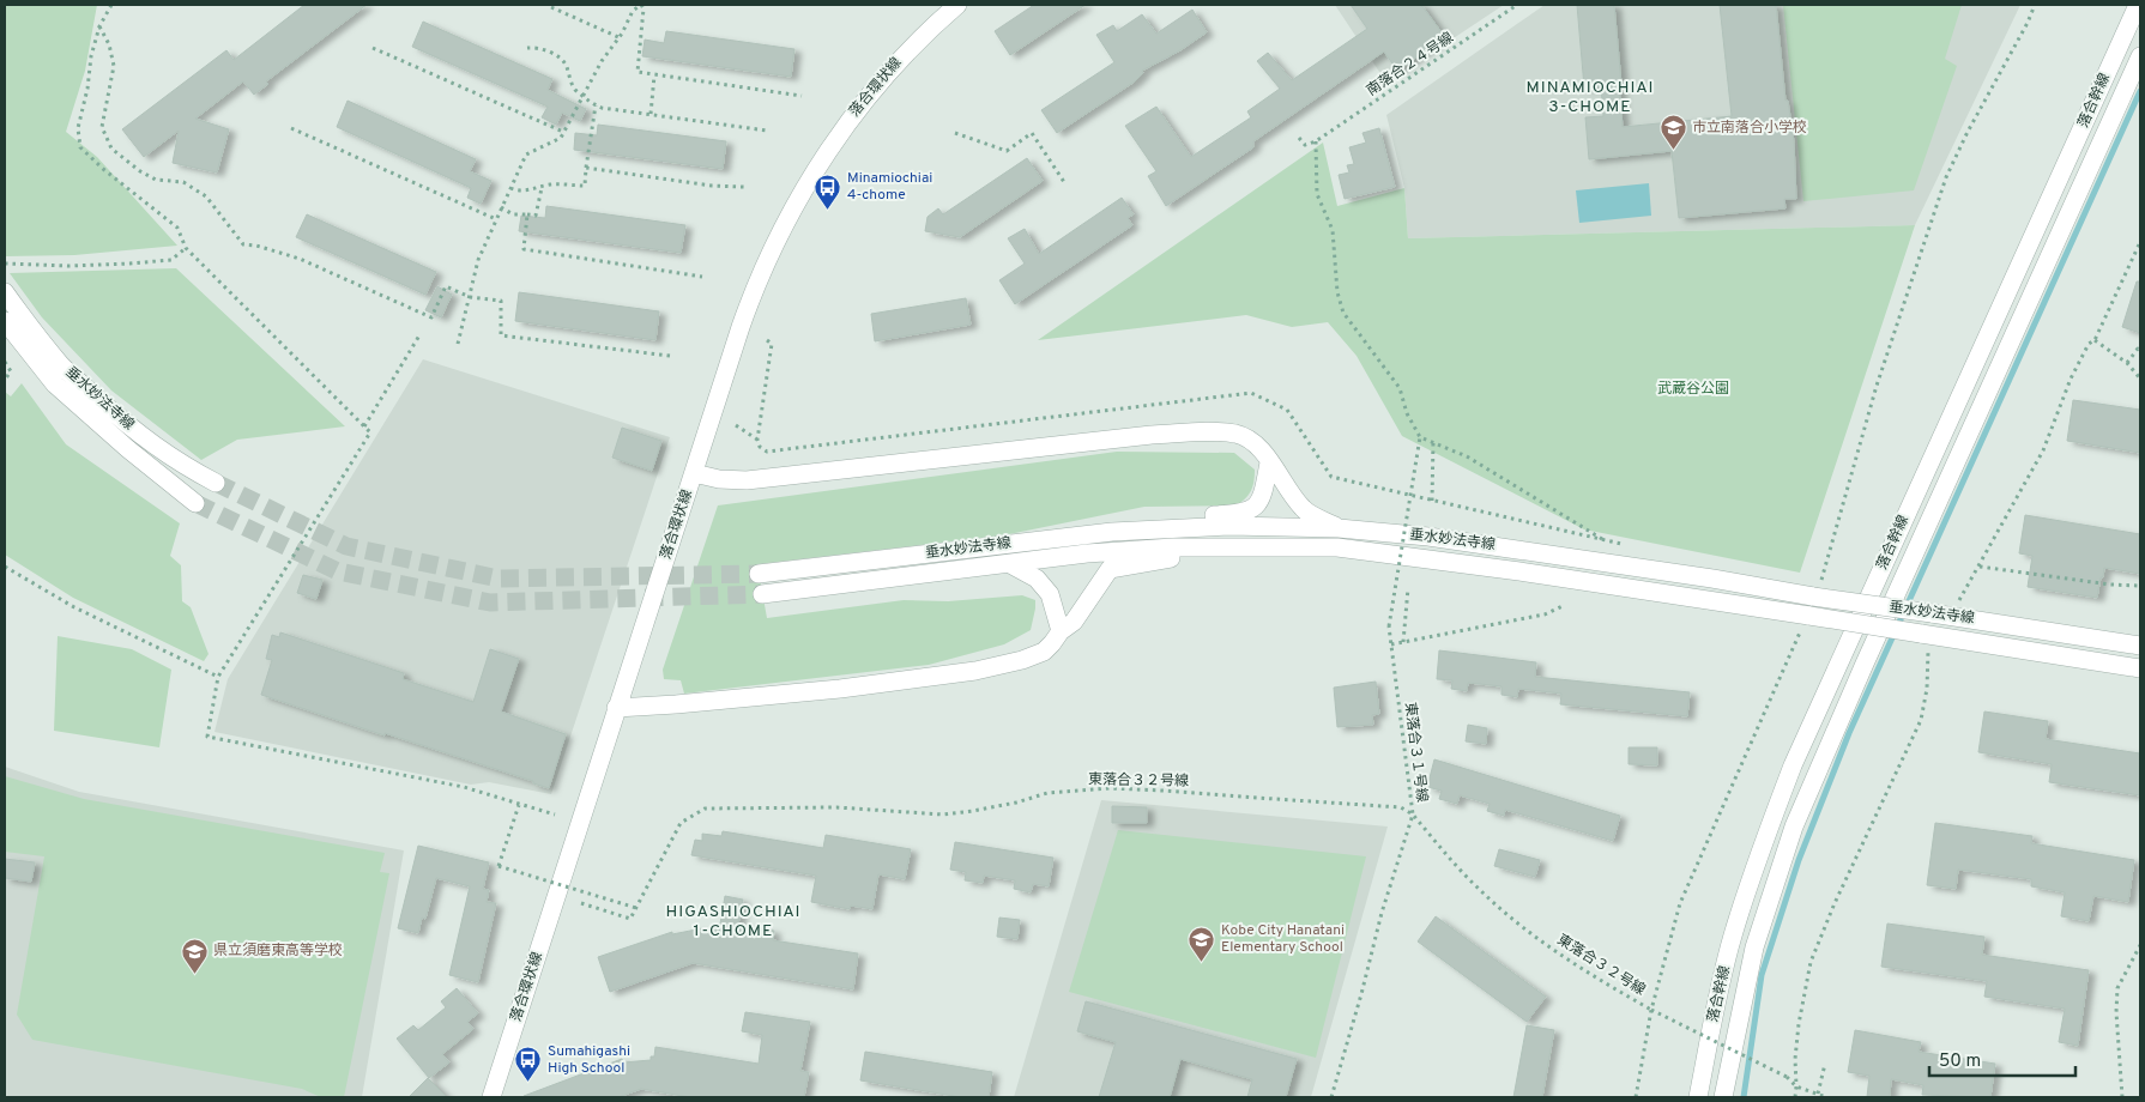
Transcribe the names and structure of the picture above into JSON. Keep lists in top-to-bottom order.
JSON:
{
  "streets": {
    "street": ["落合環状線", "落合幹線", "垂水妙法寺線"],
    "path": ["南落合２４号線", "東落合３１号線", "東落合３２号線"]
  },
  "crossings": [
    ["東落合３１号線", "東落合３２号線"]
  ],
  "districts": ["MINAMIOCHIAI 3-CHOME", "HIGASHIOCHIAI 1-CHOME"],
  "parks": ["武蔵谷公園"],
  "places": {
    "school or university": ["市立南落合小学校", "Kobe City Hanatani Elementary School", "県立須磨東高等学校"],
    "bus stop": ["Minamiochiai 4-chome", "Sumahigashi High School"]
  },
  "scale_bar": "50 m"
}
